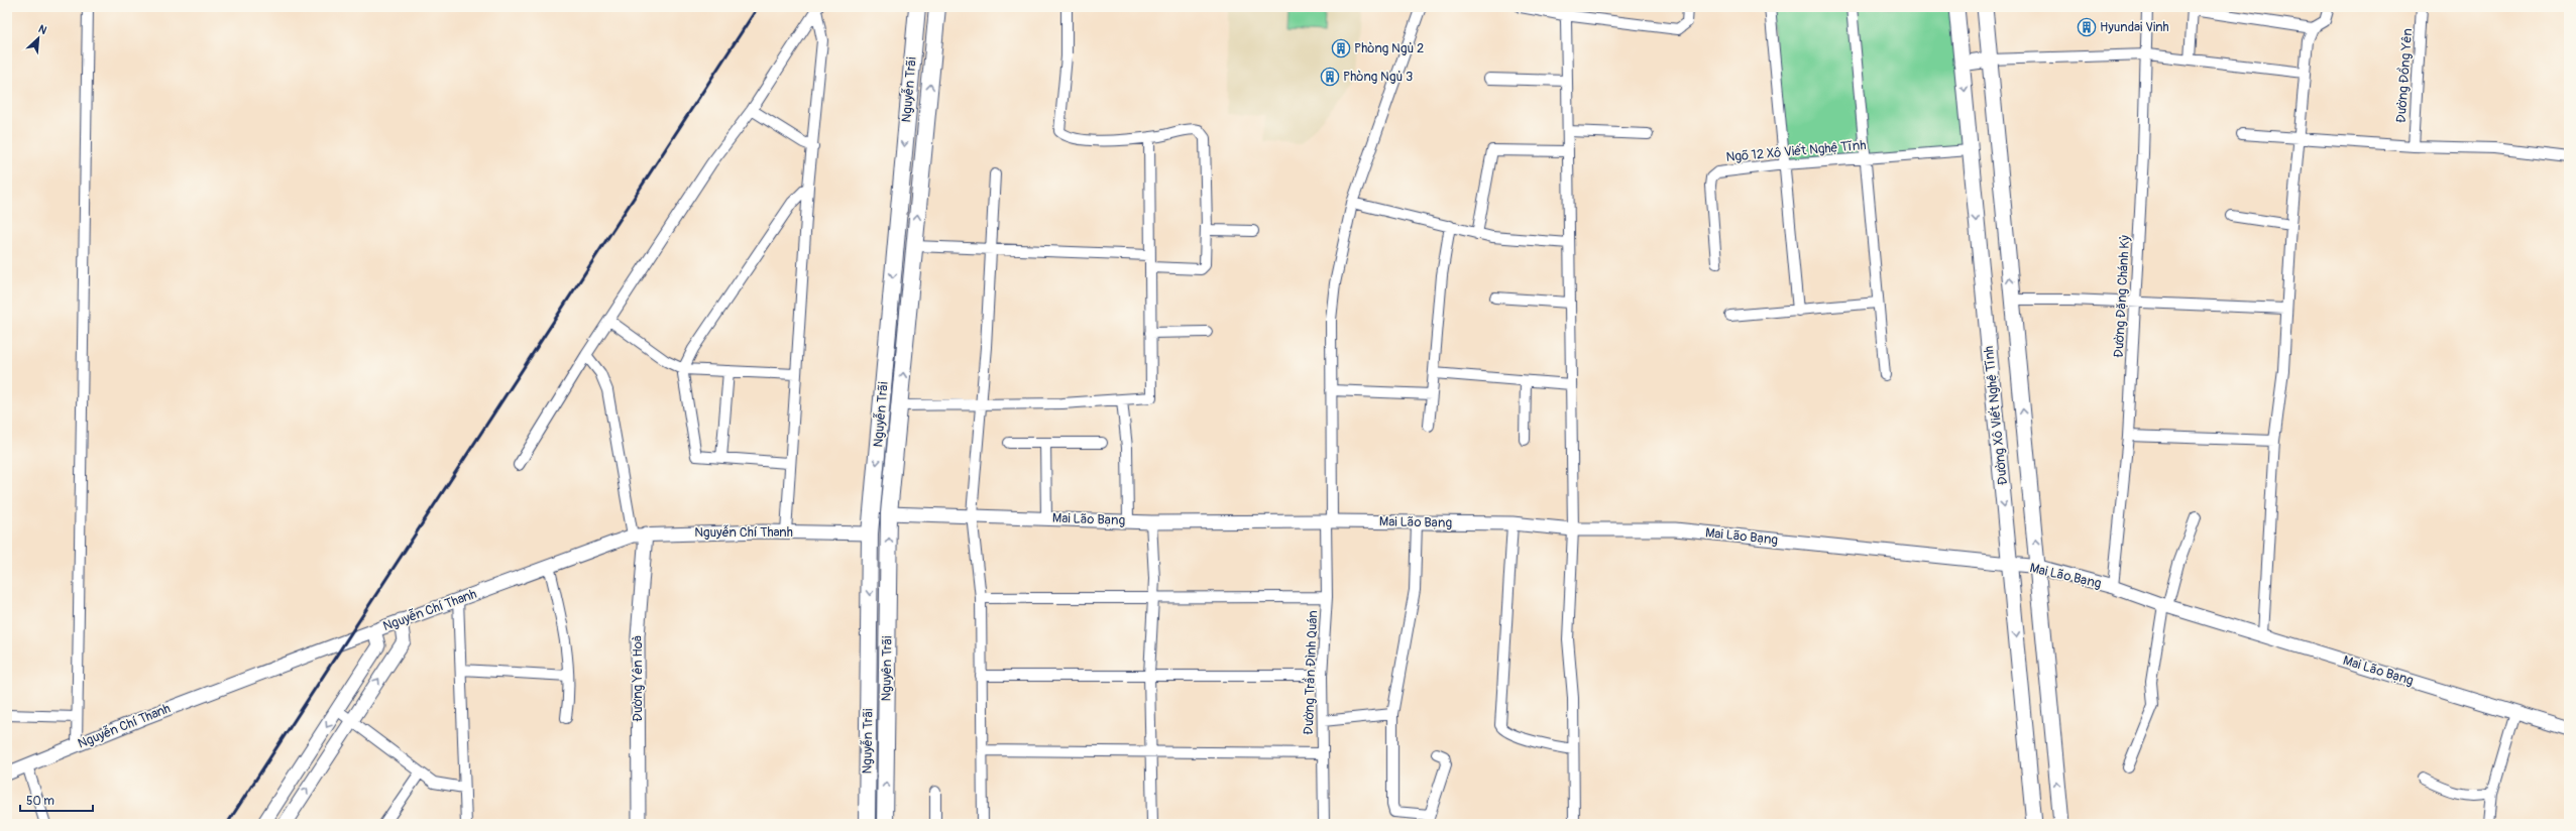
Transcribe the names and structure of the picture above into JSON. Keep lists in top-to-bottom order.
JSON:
{
  "streets": {
    "main road": ["Nguyễn Trãi", "Đường Xô Viết Nghệ Tĩnh", "Nguyên Trãi"],
    "street": [
      "Đường Đồng Yên",
      "Ngõ 12 Xô Viết Nghệ Tĩnh",
      "Đường Đặng Chánh Kỷ",
      "Mai Lão Bạng",
      "Nguyễn Chí Thanh",
      "Đường Trần Đình Quán",
      "Đường Yên Hoà"
    ]
  },
  "crossings": [
    ["Nguyễn Trãi", "Mai Lão Bạng"],
    ["Nguyễn Trãi", "Nguyễn Chí Thanh"],
    ["Nguyễn Trãi", "Nguyên Trãi"],
    ["Ngõ 12 Xô Viết Nghệ Tĩnh", "Đường Xô Viết Nghệ Tĩnh"],
    ["Đường Đặng Chánh Kỷ", "Mai Lão Bạng"],
    ["Đường Xô Viết Nghệ Tĩnh", "Mai Lão Bạng"],
    ["Mai Lão Bạng", "Nguyên Trãi"],
    ["Mai Lão Bạng", "Đường Trần Đình Quán"],
    ["Nguyễn Chí Thanh", "Đường Yên Hoà"]
  ],
  "one_way": ["Nguyên Trãi"],
  "places": {
    "building": ["Hyundai Vinh", "Phòng Ngủ 2", "Phòng Ngủ 3"]
  },
  "scale_bar": "50 m",
  "north": "top right"
}
